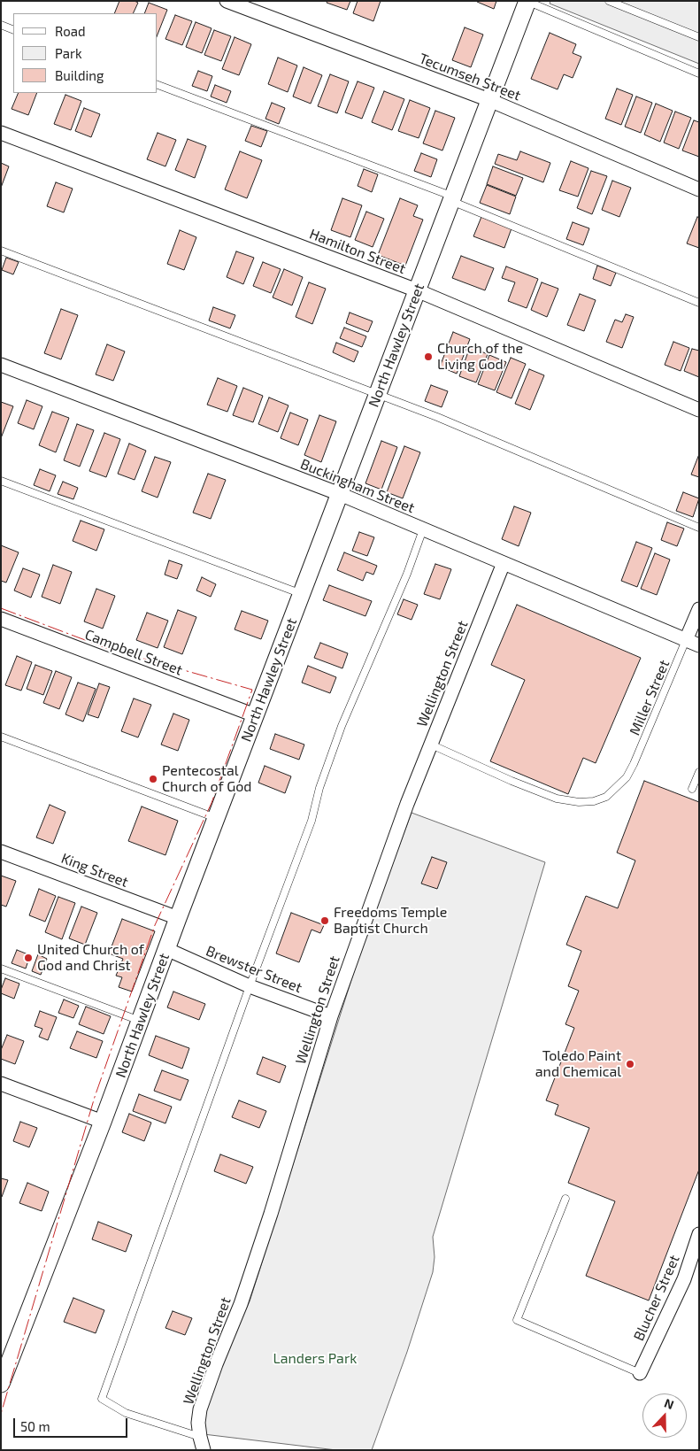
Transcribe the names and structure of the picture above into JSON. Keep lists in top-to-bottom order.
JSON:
{
  "streets": {
    "street": [
      "Tecumseh Street",
      "Hamilton Street",
      "North Hawley Street",
      "Buckingham Street",
      "Campbell Street",
      "Wellington Street",
      "King Street",
      "Brewster Street",
      "Blucher Street"
    ],
    "lane": ["Miller Street"]
  },
  "crossings": [
    ["Tecumseh Street", "North Hawley Street"],
    ["Hamilton Street", "North Hawley Street"],
    ["North Hawley Street", "Buckingham Street"],
    ["North Hawley Street", "Campbell Street"],
    ["North Hawley Street", "King Street"],
    ["North Hawley Street", "Brewster Street"],
    ["Buckingham Street", "Wellington Street"],
    ["Buckingham Street", "Miller Street"],
    ["Wellington Street", "Miller Street"],
    ["Wellington Street", "Brewster Street"]
  ],
  "parks": ["Landers Park"],
  "places": [
    "Church of the Living God",
    "Pentecostal Church of God",
    "Freedoms Temple Baptist Church",
    "United Church of God and Christ",
    "Toledo Paint and Chemical"
  ],
  "legend": ["Road", "Park", "Building"],
  "scale_bar": "50 m",
  "north": "top"
}
